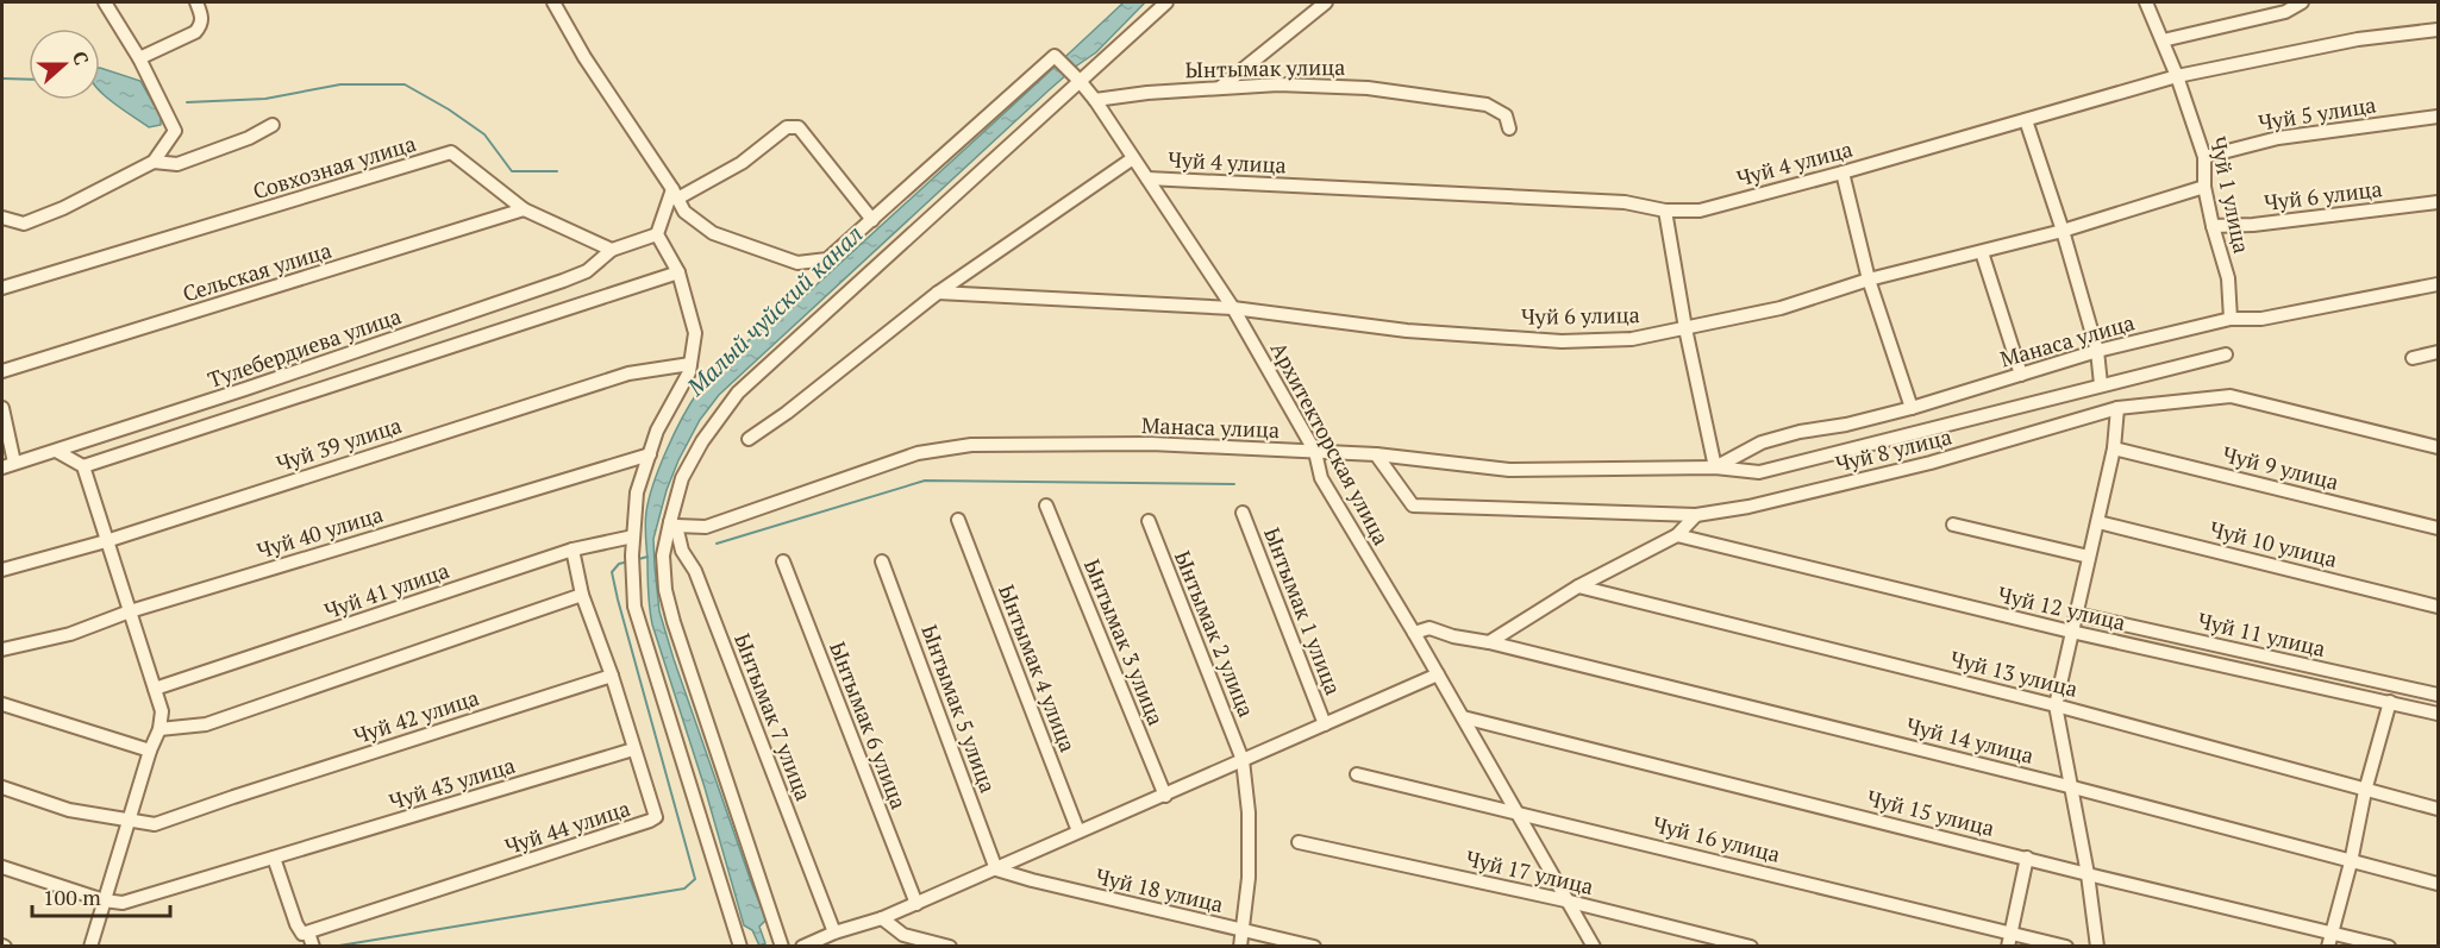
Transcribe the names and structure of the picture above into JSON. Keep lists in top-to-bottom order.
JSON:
{
  "streets": {
    "street": [
      "Ынтымак улица",
      "Чуй 5 улица",
      "Чуй 4 улица",
      "Совхозная улица",
      "Чуй 1 улица",
      "Чуй 6 улица",
      "Сельская улица",
      "Манаса улица",
      "Тулебердиева улица",
      "Архитекторская улица",
      "Чуй 39 улица",
      "Чуй 8 улица",
      "Чуй 9 улица",
      "Чуй 40 улица",
      "Чуй 10 улица",
      "Чуй 41 улица",
      "Чуй 12 улица",
      "Ынтымак 1 улица",
      "Ынтымак 2 улица",
      "Чуй 11 улица",
      "Ынтымак 3 улица",
      "Ынтымак 4 улица",
      "Чуй 13 улица",
      "Ынтымак 5 улица",
      "Чуй 42 улица",
      "Ынтымак 7 улица",
      "Ынтымак 6 улица",
      "Чуй 14 улица",
      "Чуй 43 улица",
      "Чуй 15 улица",
      "Чуй 44 улица",
      "Чуй 16 улица",
      "Чуй 17 улица",
      "Чуй 18 улица"
    ]
  },
  "crossings": [
    ["Ынтымак улица", "Архитекторская улица"],
    ["Чуй 5 улица", "Чуй 1 улица"],
    ["Чуй 4 улица", "Чуй 1 улица"],
    ["Чуй 4 улица", "Архитекторская улица"],
    ["Совхозная улица", "Сельская улица"],
    ["Совхозная улица", "Тулебердиева улица"],
    ["Чуй 1 улица", "Чуй 6 улица"],
    ["Чуй 1 улица", "Манаса улица"],
    ["Чуй 6 улица", "Архитекторская улица"],
    ["Манаса улица", "Архитекторская улица"],
    ["Манаса улица", "Чуй 8 улица"],
    ["Манаса улица", "Ынтымак 7 улица"],
    ["Архитекторская улица", "Чуй 14 улица"],
    ["Архитекторская улица", "Чуй 15 улица"],
    ["Архитекторская улица", "Чуй 16 улица"],
    ["Архитекторская улица", "Чуй 17 улица"],
    ["Чуй 41 улица", "Чуй 44 улица"],
    ["Ынтымак 2 улица", "Чуй 18 улица"],
    ["Ынтымак 5 улица", "Чуй 18 улица"],
    ["Чуй 42 улица", "Чуй 44 улица"],
    ["Чуй 43 улица", "Чуй 44 улица"]
  ],
  "water": ["Малый чуйский канал"],
  "scale_bar": "100 m",
  "north": "right"
}
